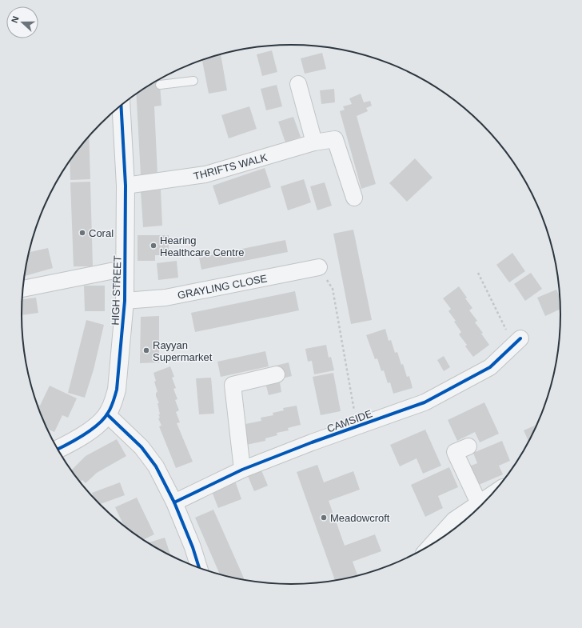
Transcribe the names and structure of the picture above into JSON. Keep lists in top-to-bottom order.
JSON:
{
  "streets": {
    "street": [
      "THRIFTS WALK",
      "GRAYLING CLOSE",
      "HIGH STREET",
      "CAMSIDE"
    ]
  },
  "crossings": [
    ["THRIFTS WALK", "HIGH STREET"],
    ["GRAYLING CLOSE", "HIGH STREET"]
  ],
  "places": [
    "Coral",
    "Hearing Healthcare Centre",
    "Rayyan Supermarket",
    "Meadowcroft"
  ],
  "north": "left"
}
